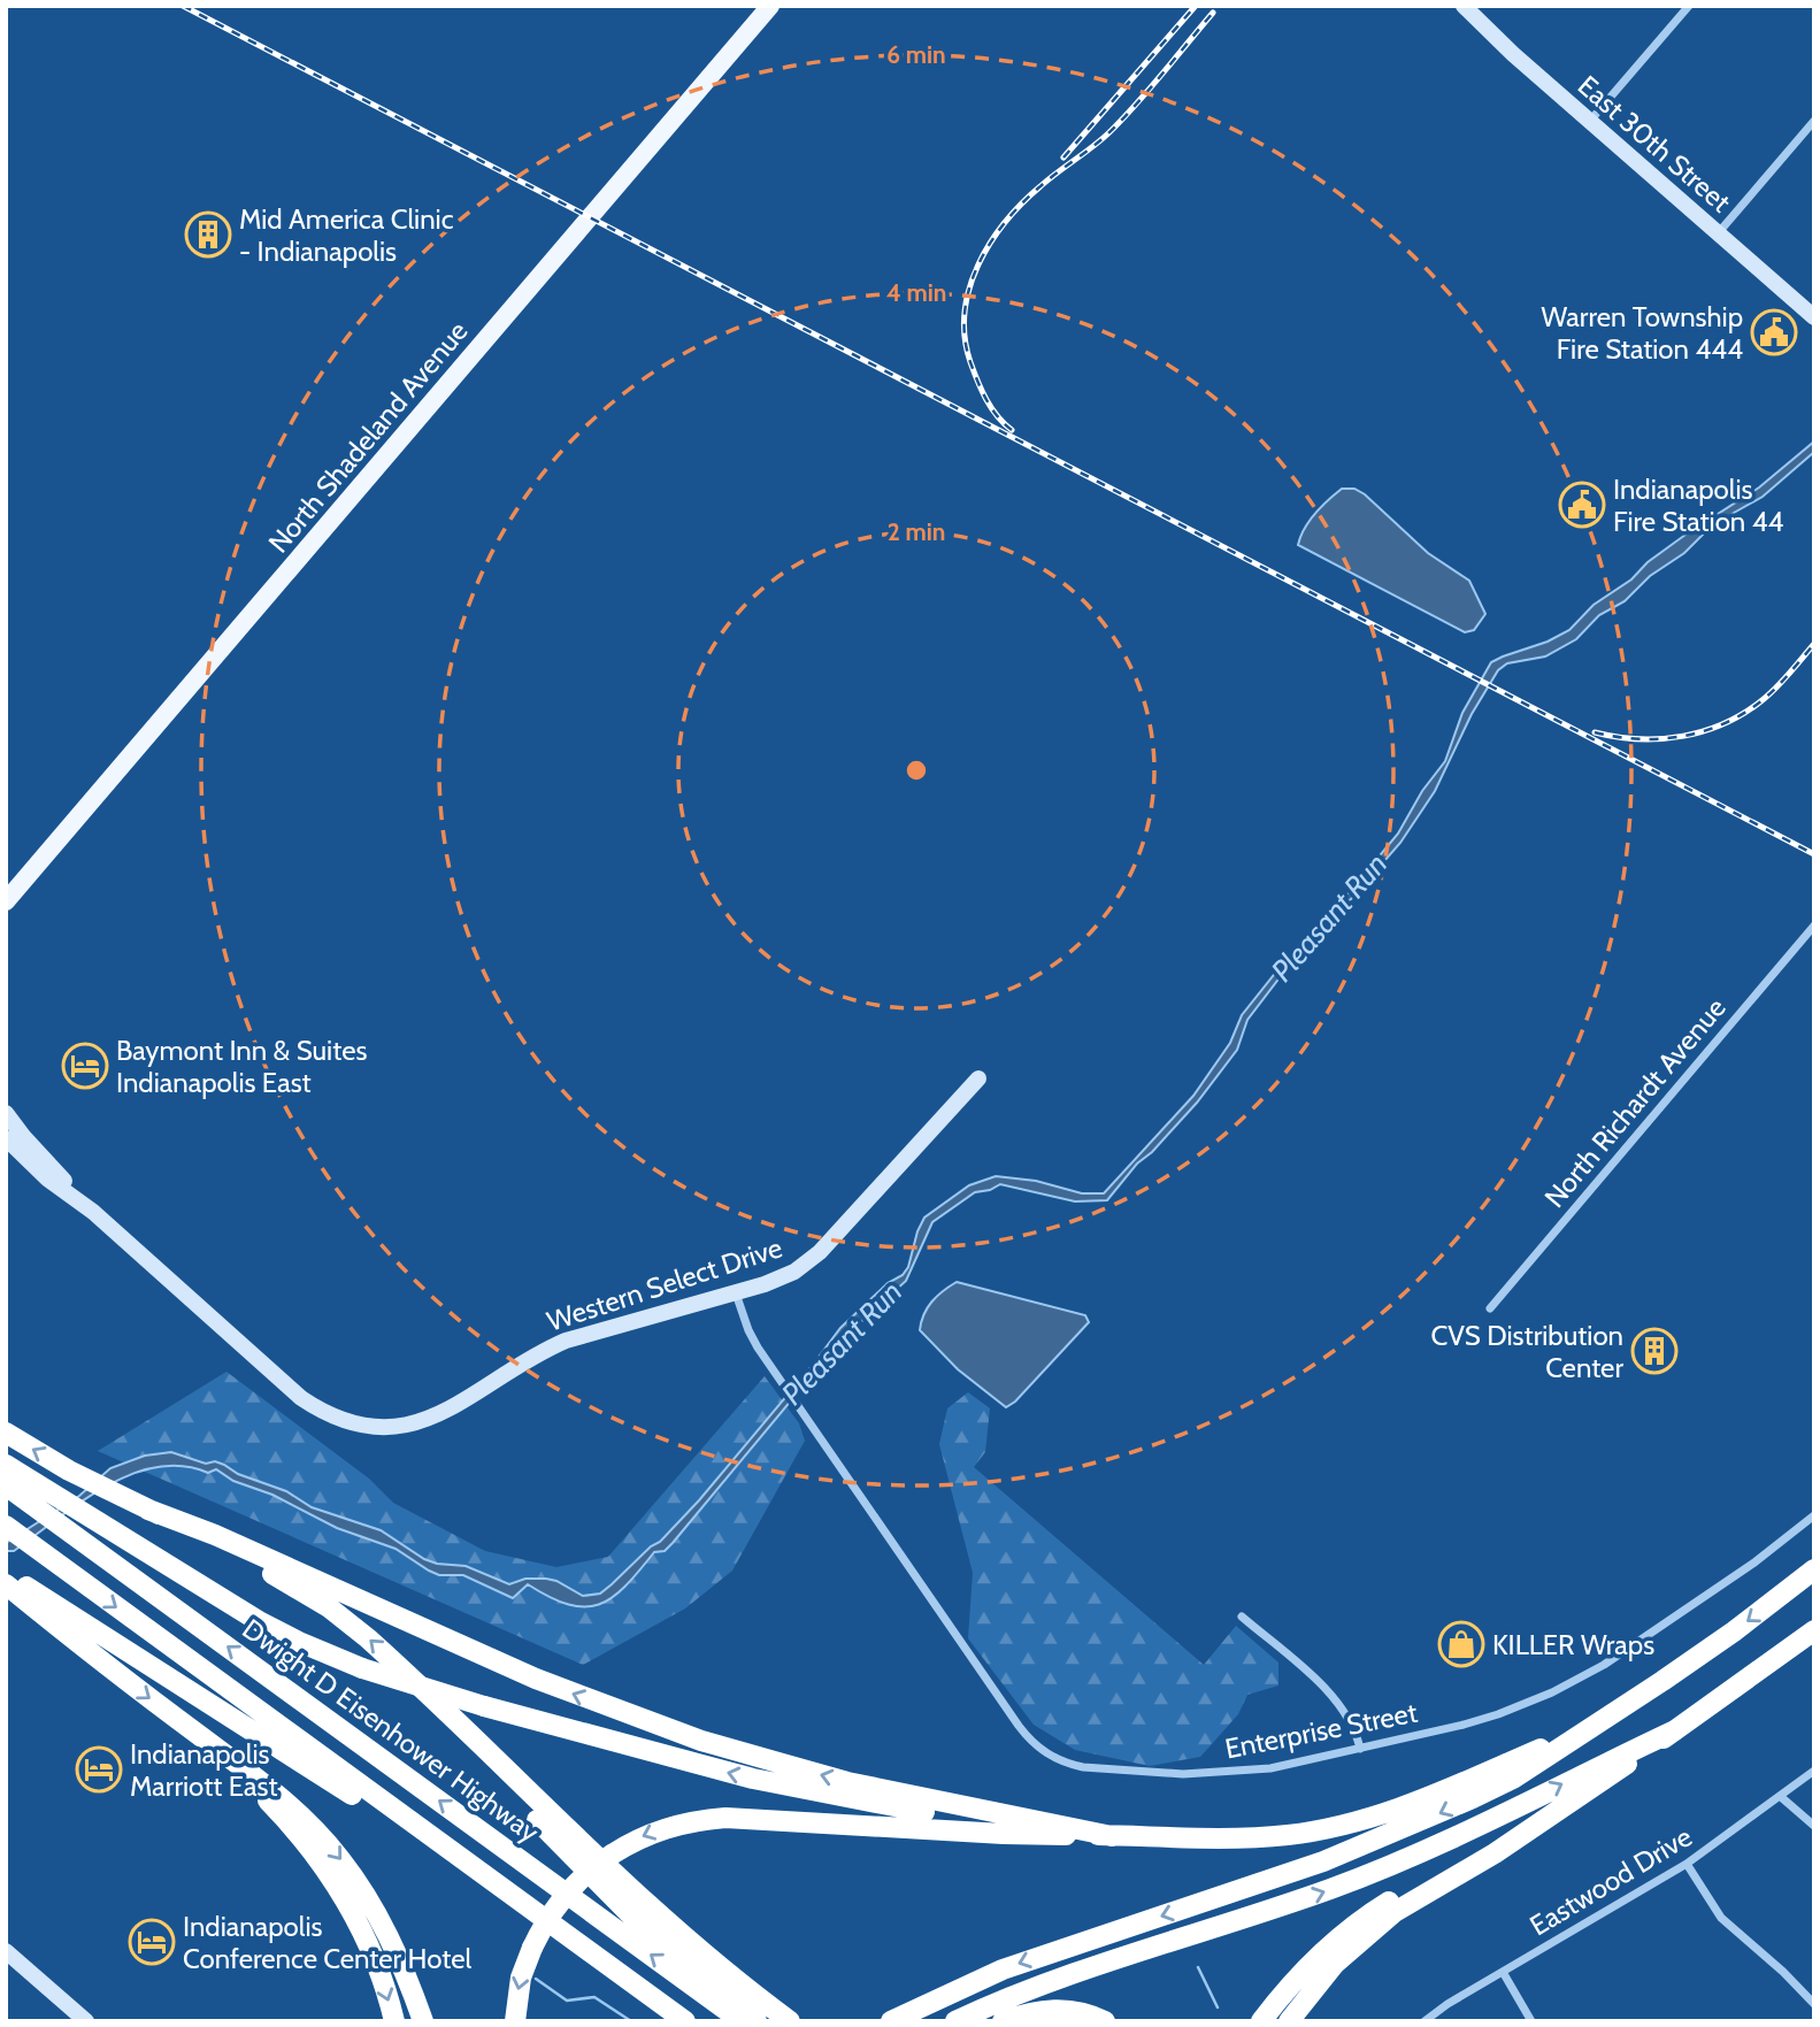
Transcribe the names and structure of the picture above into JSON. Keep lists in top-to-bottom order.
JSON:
{
  "streets": {
    "highway": ["Dwight D Eisenhower Highway"],
    "main road": ["North Shadeland Avenue"],
    "street": [
      "East 30th Street",
      "North Richardt Avenue",
      "Western Select Drive",
      "Enterprise Street",
      "Eastwood Drive"
    ]
  },
  "crossings": [
    ["Western Select Drive", "Enterprise Street"]
  ],
  "water": ["Pleasant Run"],
  "places": {
    "building": ["Mid America Clinic - Indianapolis", "CVS Distribution Center"],
    "public building": ["Warren Township Fire Station 444", "Indianapolis Fire Station 44"],
    "hotel": ["Baymont Inn & Suites Indianapolis East", "Indianapolis Marriott East", "Indianapolis Conference Center Hotel"],
    "shop": ["KILLER Wraps"]
  },
  "rings": ["6 min", "4 min", "2 min"]
}
